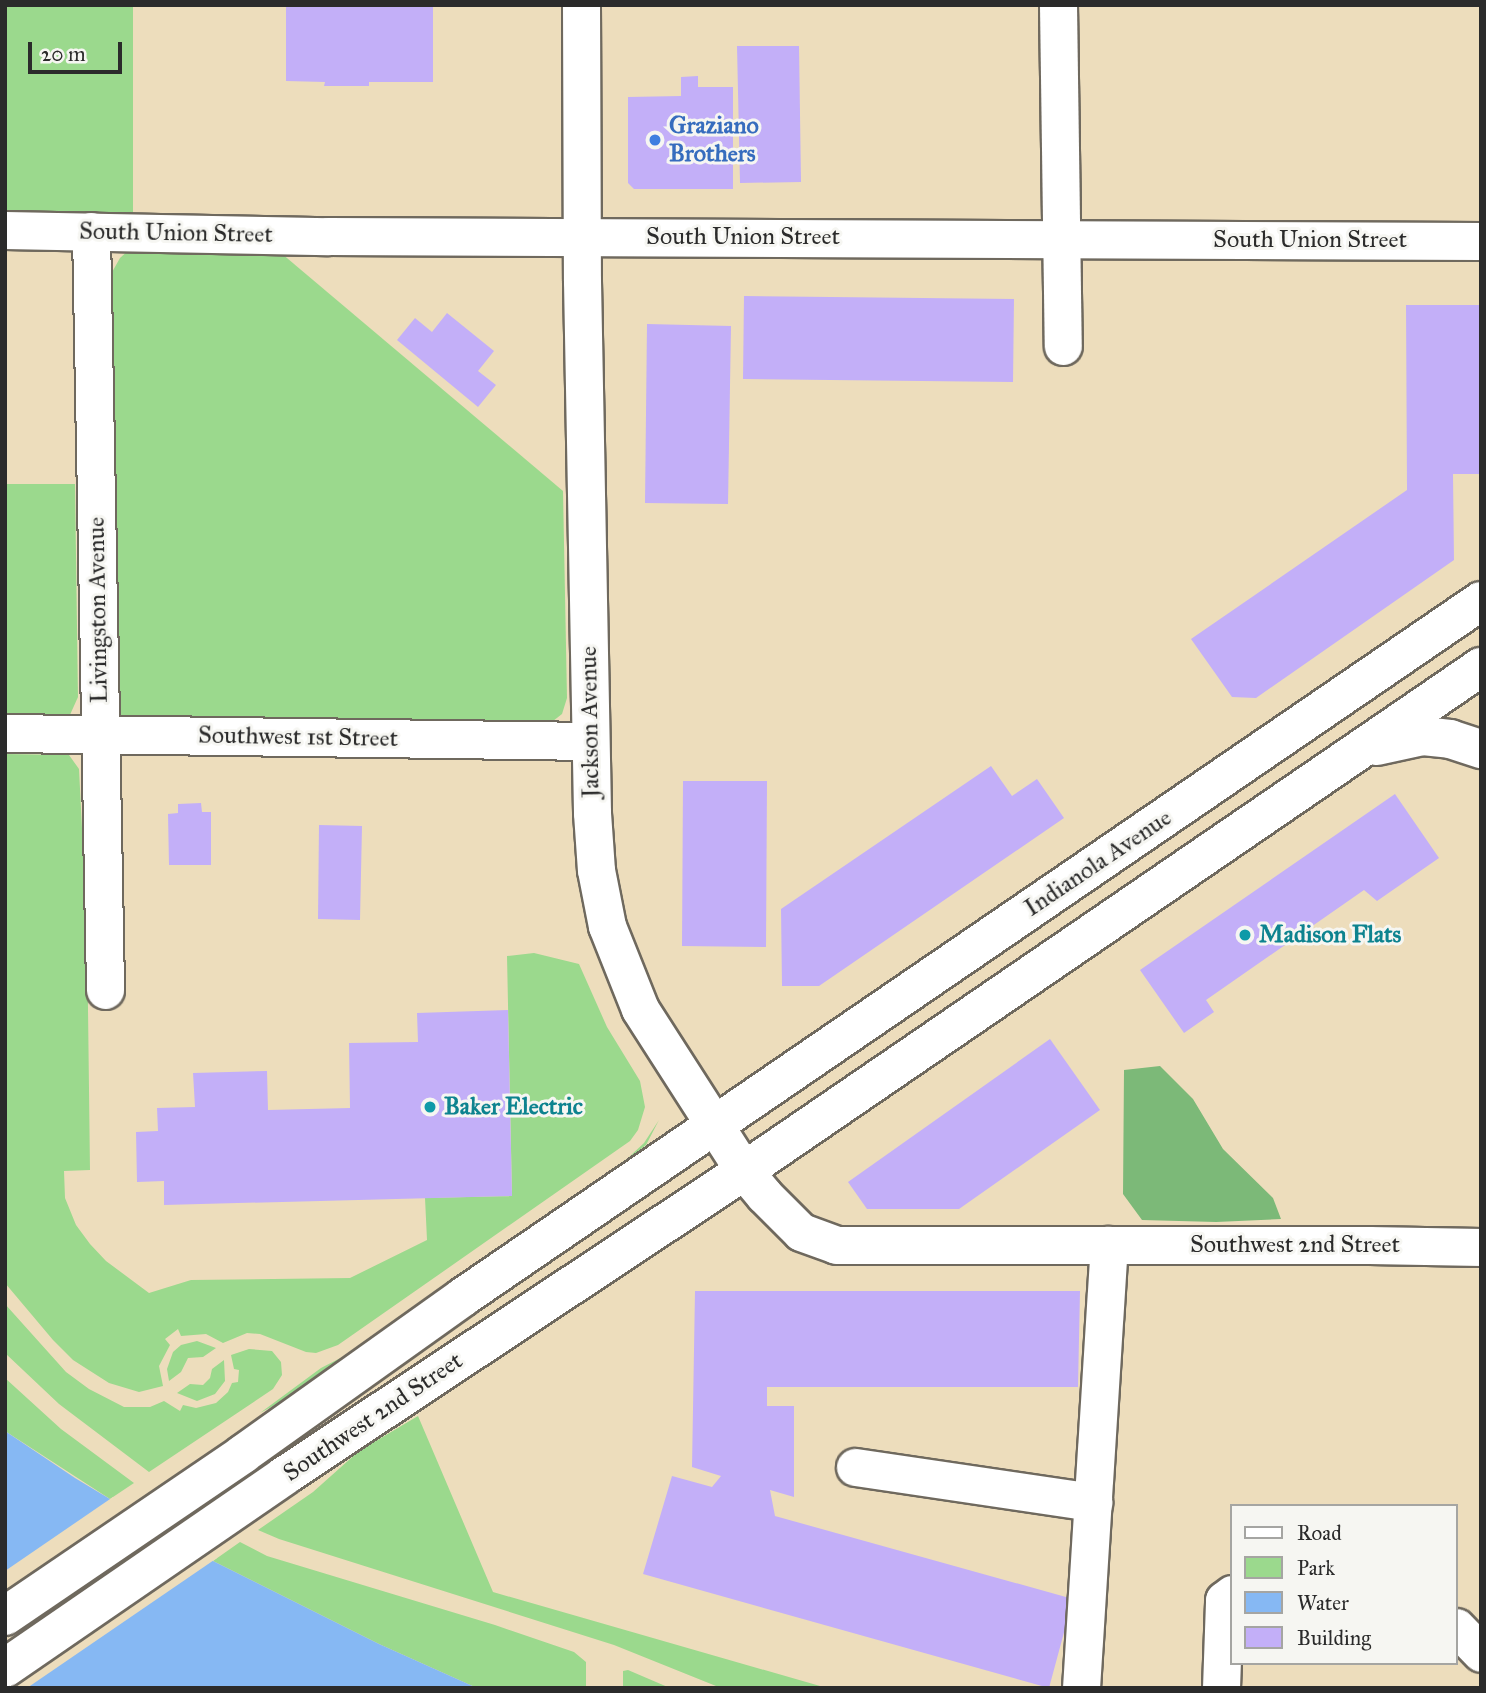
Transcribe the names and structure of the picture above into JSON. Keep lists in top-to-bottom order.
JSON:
{
  "streets": {
    "main road": ["Indianola Avenue", "Southwest 2nd Street"],
    "street": [
      "South Union Street",
      "Livingston Avenue",
      "Jackson Avenue",
      "Southwest 1st Street"
    ]
  },
  "crossings": [
    ["South Union Street", "Livingston Avenue"],
    ["South Union Street", "Jackson Avenue"],
    ["Livingston Avenue", "Southwest 1st Street"],
    ["Jackson Avenue", "Southwest 1st Street"],
    ["Jackson Avenue", "Indianola Avenue"],
    ["Jackson Avenue", "Southwest 2nd Street"],
    ["Indianola Avenue", "Southwest 2nd Street"]
  ],
  "places": ["Graziano Brothers", "Madison Flats", "Baker Electric"],
  "legend": [
    "Road",
    "Park",
    "Water",
    "Building"
  ],
  "scale_bar": "20 m"
}
